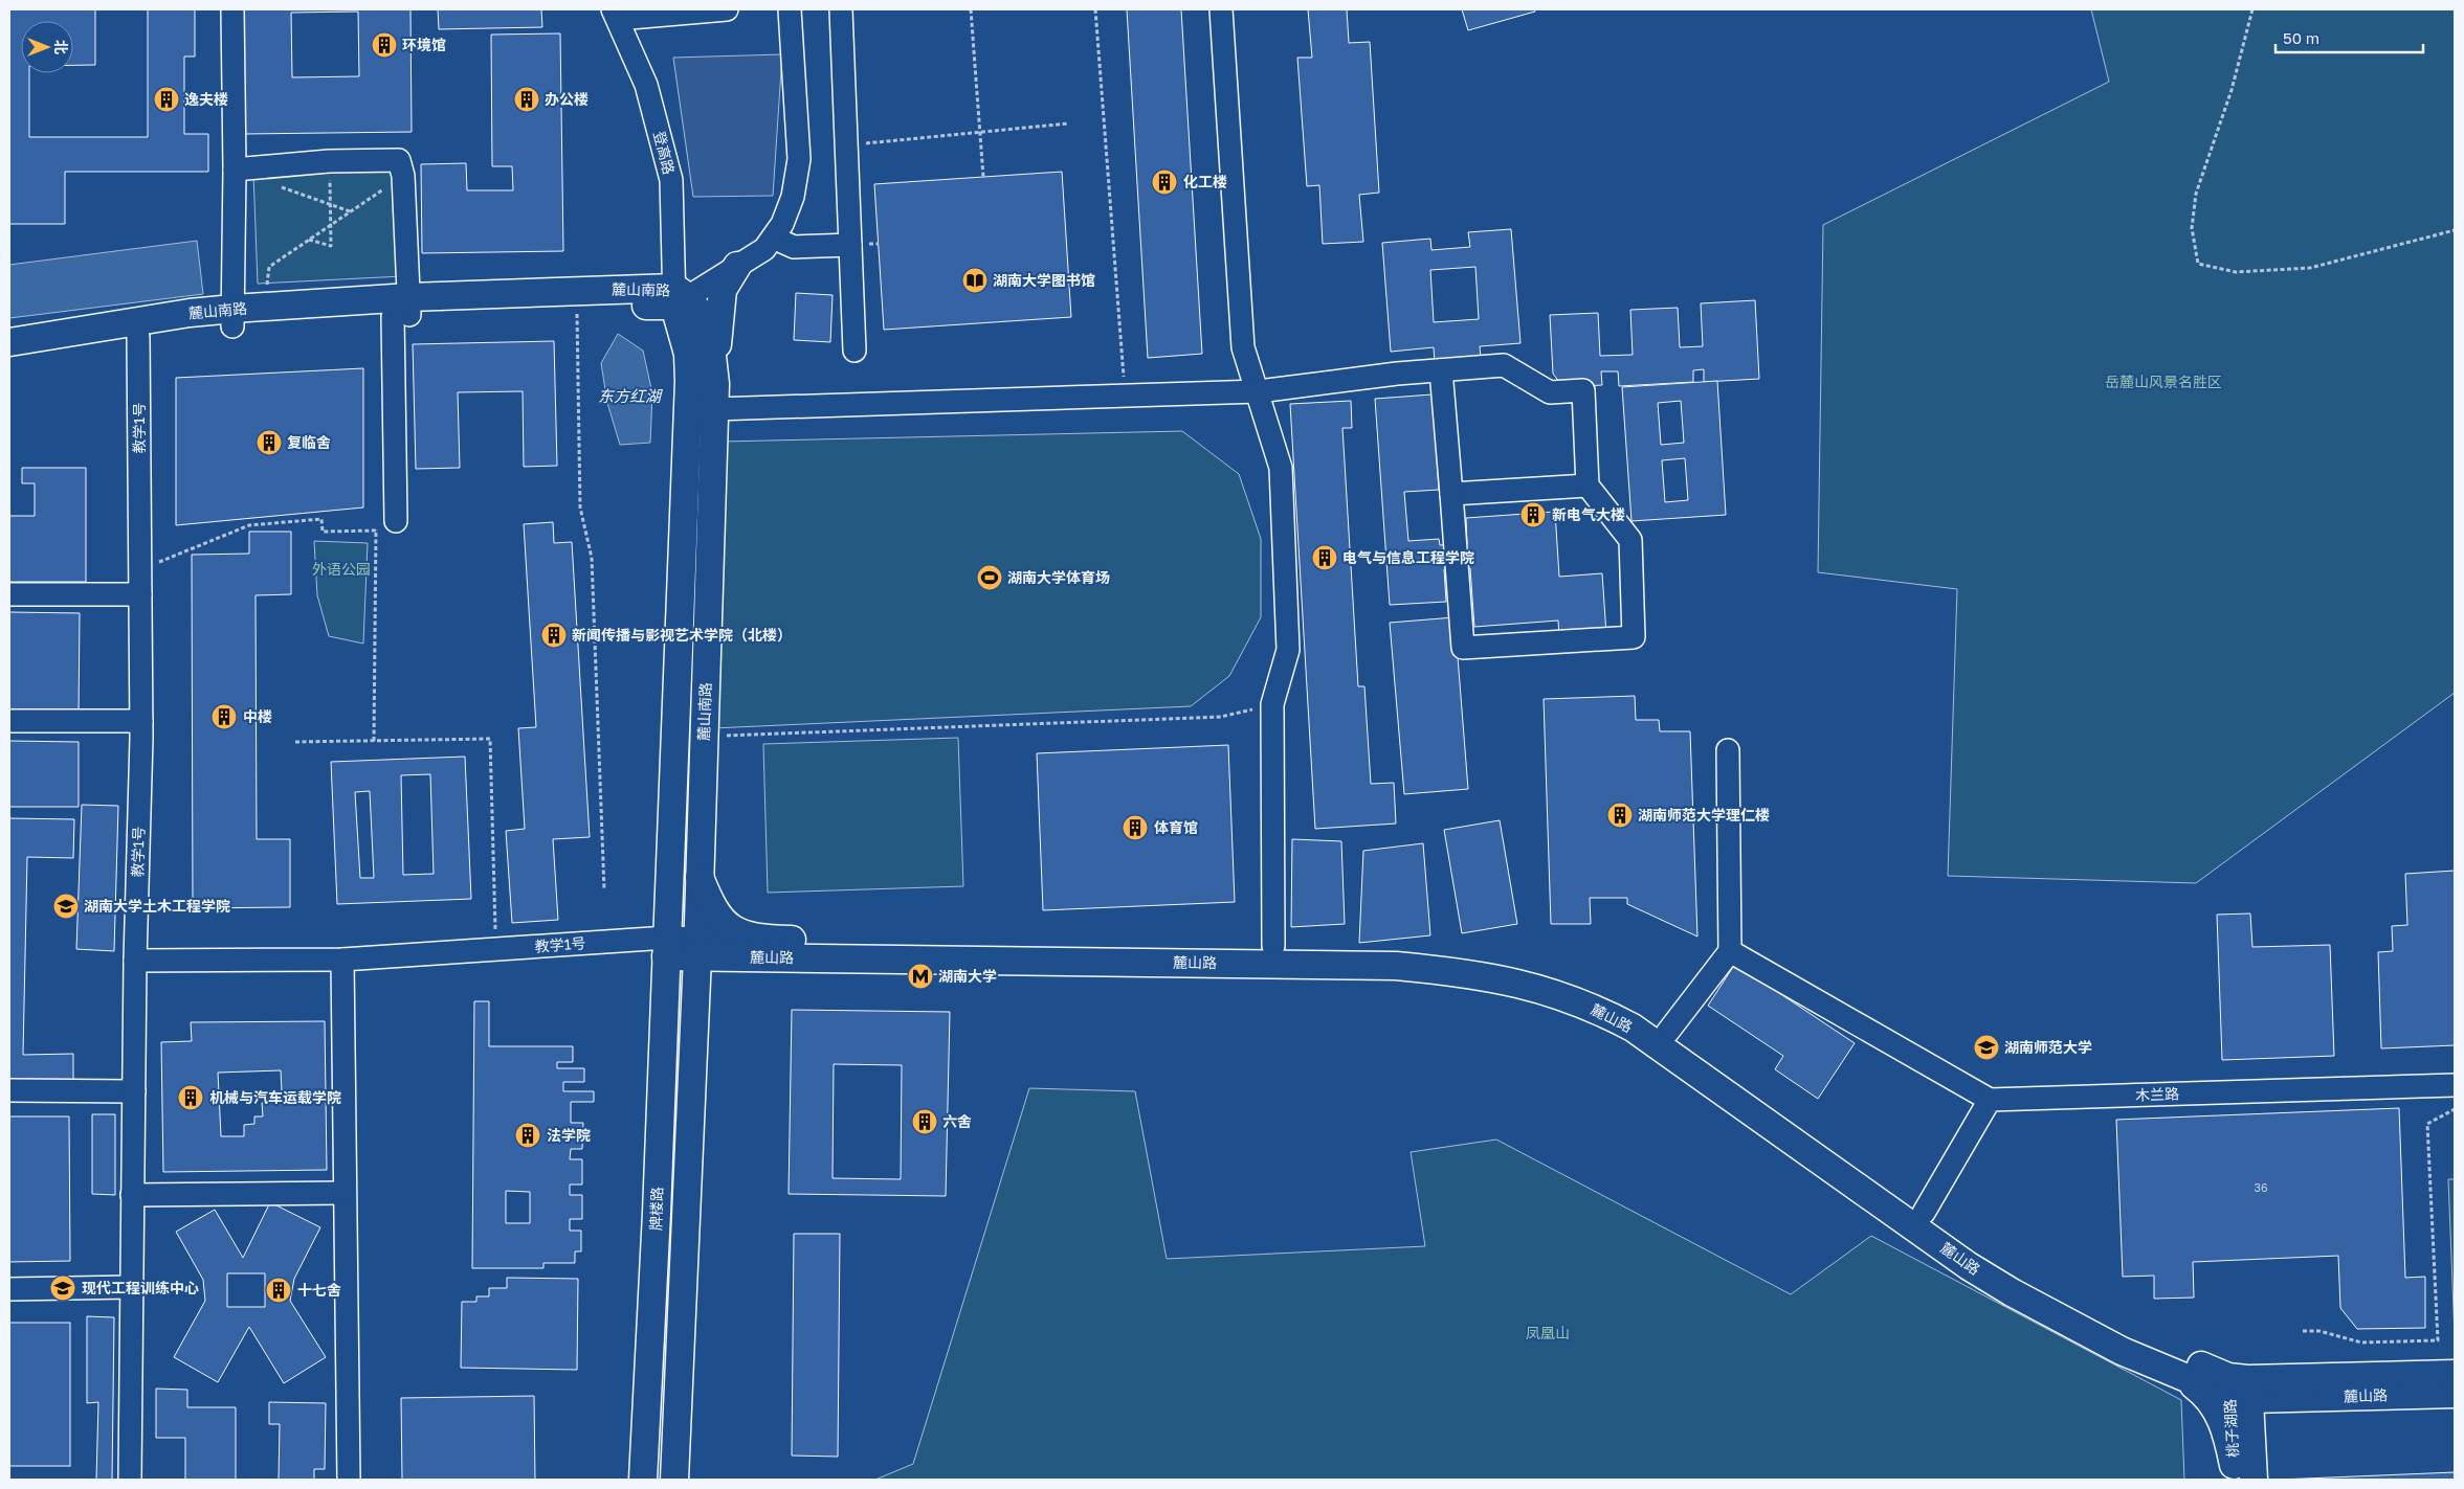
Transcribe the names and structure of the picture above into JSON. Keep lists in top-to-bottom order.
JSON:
{
  "streets": {
    "main road": [
      "麓山南路",
      "麓山路",
      "牌楼路",
      "桃子湖路"
    ],
    "street": ["登高路", "教学1号", "木兰路"]
  },
  "crossings": [
    ["登高路", "麓山南路"],
    ["麓山南路", "教学1号"],
    ["麓山南路", "麓山路"],
    ["麓山南路", "牌楼路"],
    ["教学1号", "麓山路"],
    ["教学1号", "牌楼路"],
    ["麓山路", "牌楼路"],
    ["麓山路", "桃子湖路"]
  ],
  "water": ["东方红湖"],
  "parks": ["岳麓山风景名胜区", "外语公园", "凤凰山"],
  "places": {
    "building": [
      "环境馆",
      "逸夫楼",
      "办公楼",
      "化工楼",
      "复临舍",
      "新电气大楼",
      "电气与信息工程学院",
      "新闻传播与影视艺术学院（北楼）",
      "中楼",
      "湖南师范大学理仁楼",
      "体育馆",
      "机械与汽车运载学院",
      "六舍",
      "法学院",
      "十七舍"
    ],
    "library": ["湖南大学图书馆"],
    "sports": ["湖南大学体育场"],
    "school or university": ["湖南大学土木工程学院", "湖南师范大学", "现代工程训练中心"],
    "metro station": ["湖南大学"]
  },
  "house_numbers": ["36"],
  "scale_bar": "50 m",
  "north": "right"
}
